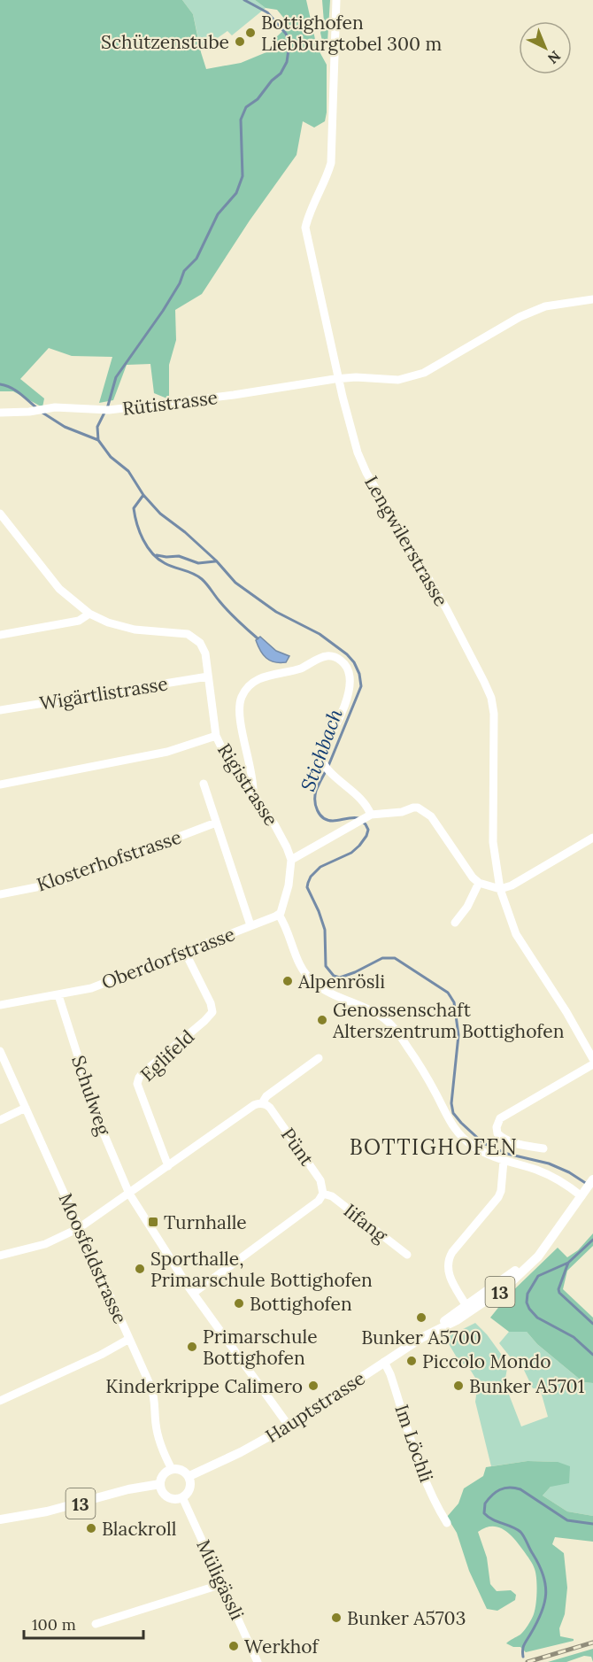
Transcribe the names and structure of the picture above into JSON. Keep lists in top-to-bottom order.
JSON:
{
  "streets": {
    "main road": ["13", "Hauptstrasse"],
    "street": [
      "Rütistrasse",
      "Lengwilerstrasse",
      "Wigärtlistrasse",
      "Rigistrasse",
      "Klosterhofstrasse",
      "Oberdorfstrasse",
      "Eglifeld",
      "Schulweg",
      "Pünt",
      "Iifang",
      "Moosfeldstrasse",
      "Im Löchli",
      "Müligässli"
    ]
  },
  "crossings": [
    ["Rütistrasse", "Lengwilerstrasse"],
    ["Wigärtlistrasse", "Rigistrasse"],
    ["Oberdorfstrasse", "Eglifeld"],
    ["Oberdorfstrasse", "Schulweg"],
    ["Schulweg", "Hauptstrasse"],
    ["Pünt", "Iifang"],
    ["Moosfeldstrasse", "13"],
    ["Moosfeldstrasse", "Hauptstrasse"],
    ["Moosfeldstrasse", "Müligässli"],
    ["13", "Hauptstrasse"],
    ["13", "Müligässli"],
    ["Hauptstrasse", "Im Löchli"],
    ["Hauptstrasse", "Müligässli"]
  ],
  "districts": ["BOTTIGHOFEN"],
  "water": ["Stichbach"],
  "places": {
    "other": [
      "Bottighofen Liebburgtobel 300 m",
      "Schützenstube",
      "Alpenrösli",
      "Genossenschaft Alterszentrum Bottighofen",
      "Sporthalle, Primarschule Bottighofen",
      "Bottighofen",
      "Bunker A5700",
      "Primarschule Bottighofen",
      "Piccolo Mondo",
      "Kinderkrippe Calimero",
      "Bunker A5701",
      "Blackroll",
      "Bunker A5703",
      "Werkhof"
    ],
    "transit": ["Turnhalle"]
  },
  "scale_bar": "100 m",
  "north": "bottom right"
}
